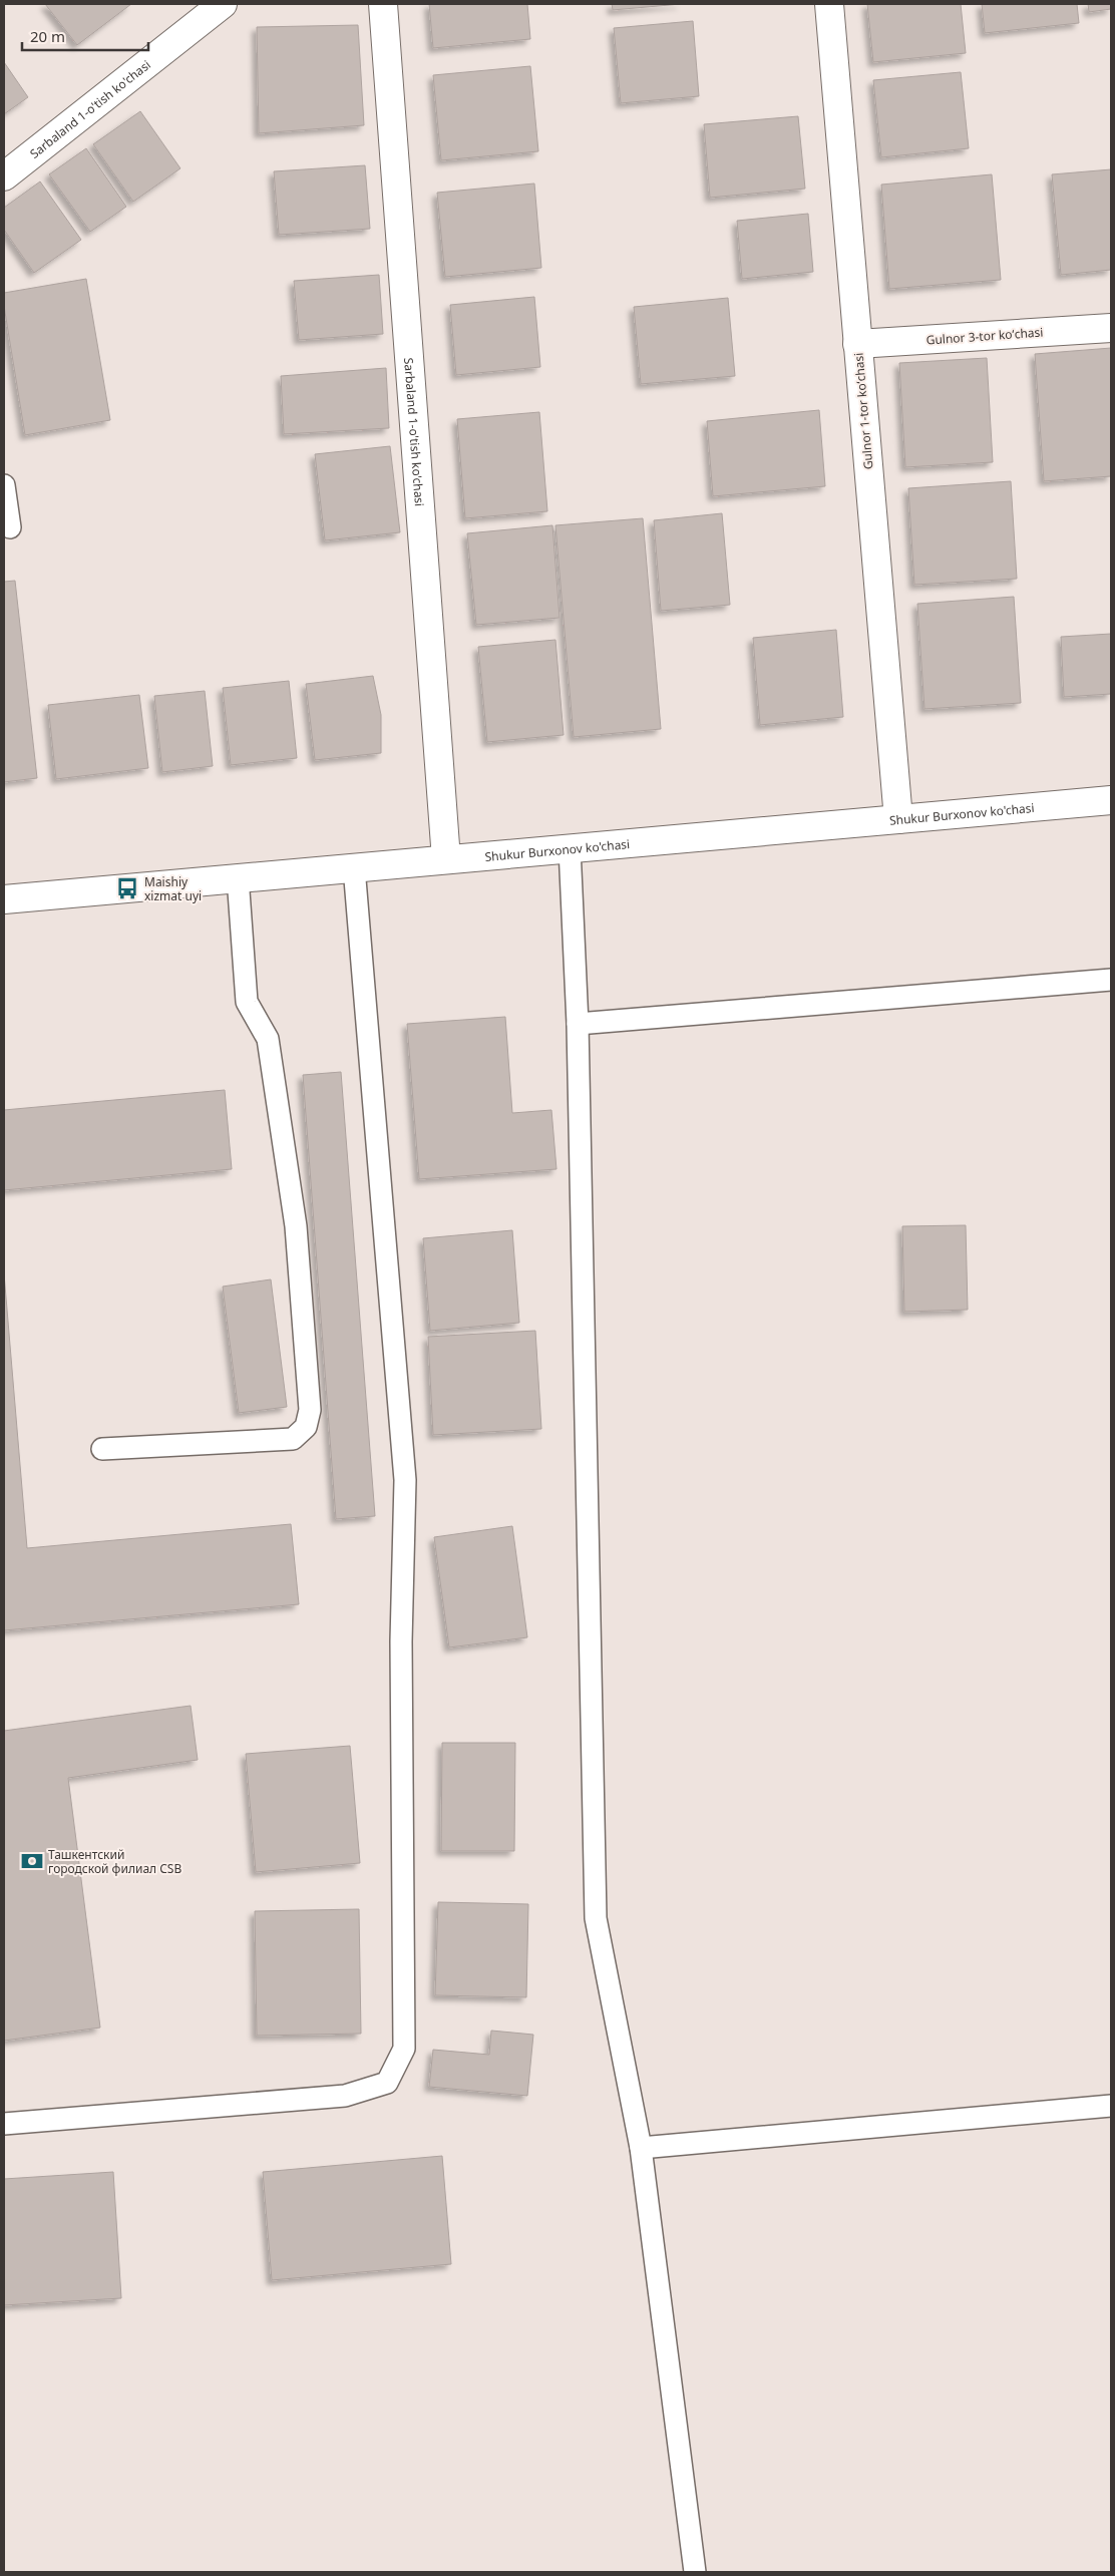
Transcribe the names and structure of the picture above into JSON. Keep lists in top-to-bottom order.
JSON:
{
  "streets": {
    "street": [
      "Sarbaland 1-o'tish ko'chasi",
      "Gulnor 3-tor koʻchasi",
      "Gulnor 1-tor koʻchasi",
      "Shukur Burxonov ko'chasi"
    ]
  },
  "crossings": [
    ["Sarbaland 1-o'tish ko'chasi", "Shukur Burxonov ko'chasi"],
    ["Gulnor 3-tor koʻchasi", "Gulnor 1-tor koʻchasi"],
    ["Gulnor 1-tor koʻchasi", "Shukur Burxonov ko'chasi"]
  ],
  "places": {
    "bus stop": ["Maishiy xizmat uyi"],
    "bank": ["Ташкентский городской филиал CSB"]
  },
  "scale_bar": "20 m"
}
